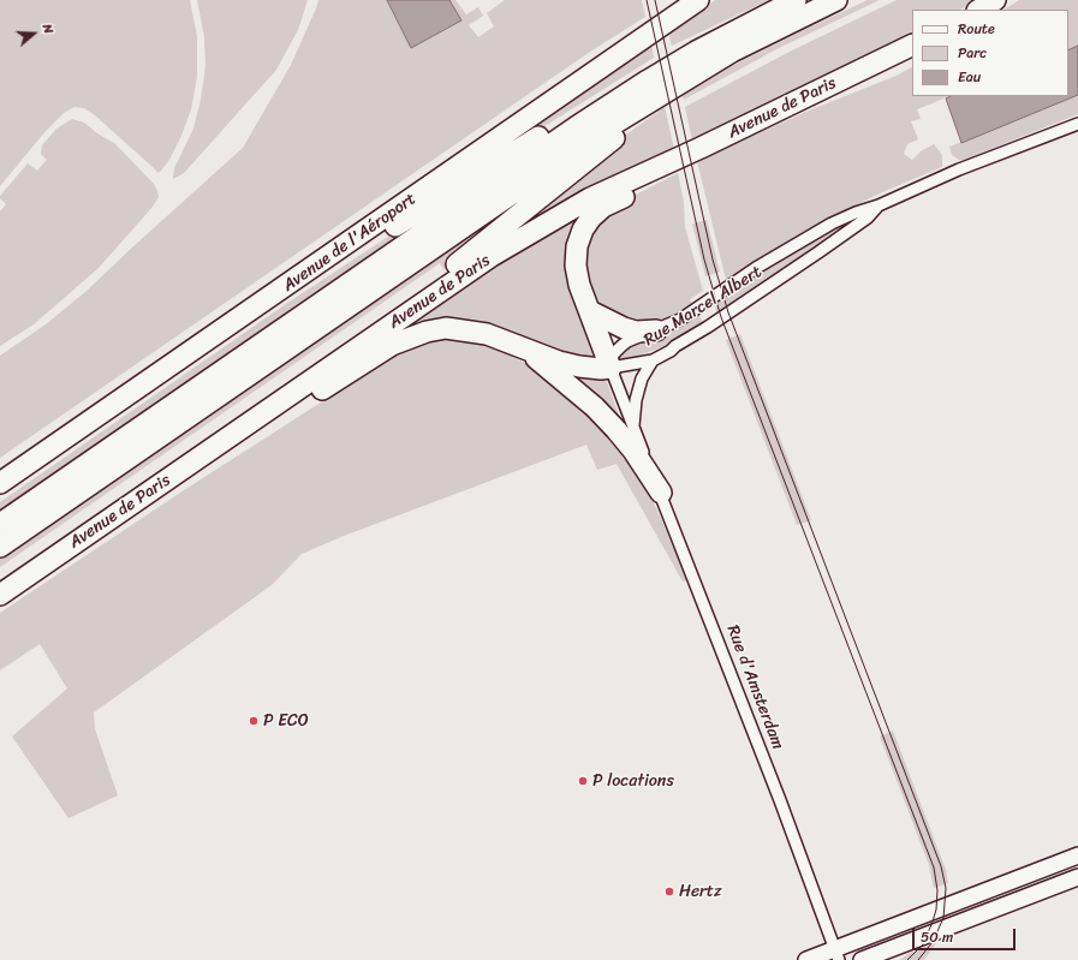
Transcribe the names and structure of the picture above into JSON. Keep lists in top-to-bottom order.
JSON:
{
  "streets": {
    "highway": ["Avenue de Paris", "Avenue de l'Aéroport"],
    "street": ["Rue Marcel Albert", "Rue d'Amsterdam"]
  },
  "crossings": [
    ["Rue Marcel Albert", "Rue d'Amsterdam"]
  ],
  "places": ["P ECO", "P locations", "Hertz"],
  "legend": ["Route", "Parc", "Eau"],
  "scale_bar": "50 m",
  "north": "right"
}
